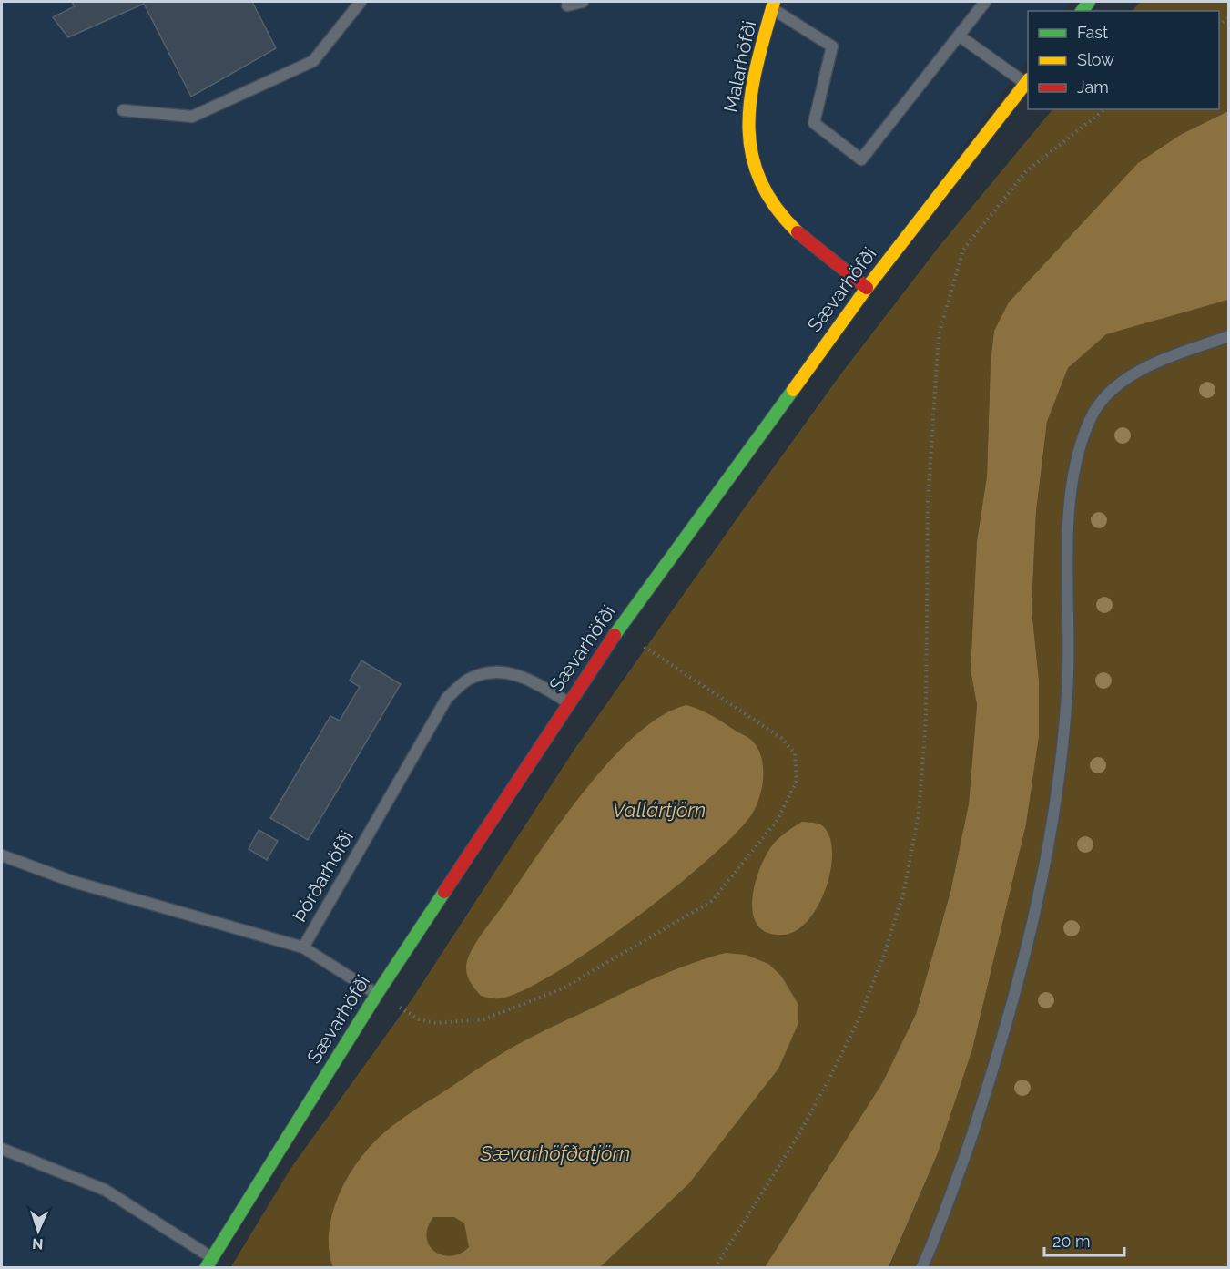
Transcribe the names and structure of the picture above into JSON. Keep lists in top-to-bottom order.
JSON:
{
  "streets": {
    "street": ["Malarhöfði", "Sævarhöfði"],
    "lane": ["Þórðarhöfði"]
  },
  "crossings": [
    ["Malarhöfði", "Sævarhöfði"],
    ["Sævarhöfði", "Þórðarhöfði"]
  ],
  "water": ["Vallártjörn", "Sævarhöfðatjörn"],
  "legend": ["Fast", "Slow", "Jam"],
  "scale_bar": "20 m",
  "north": "bottom"
}
